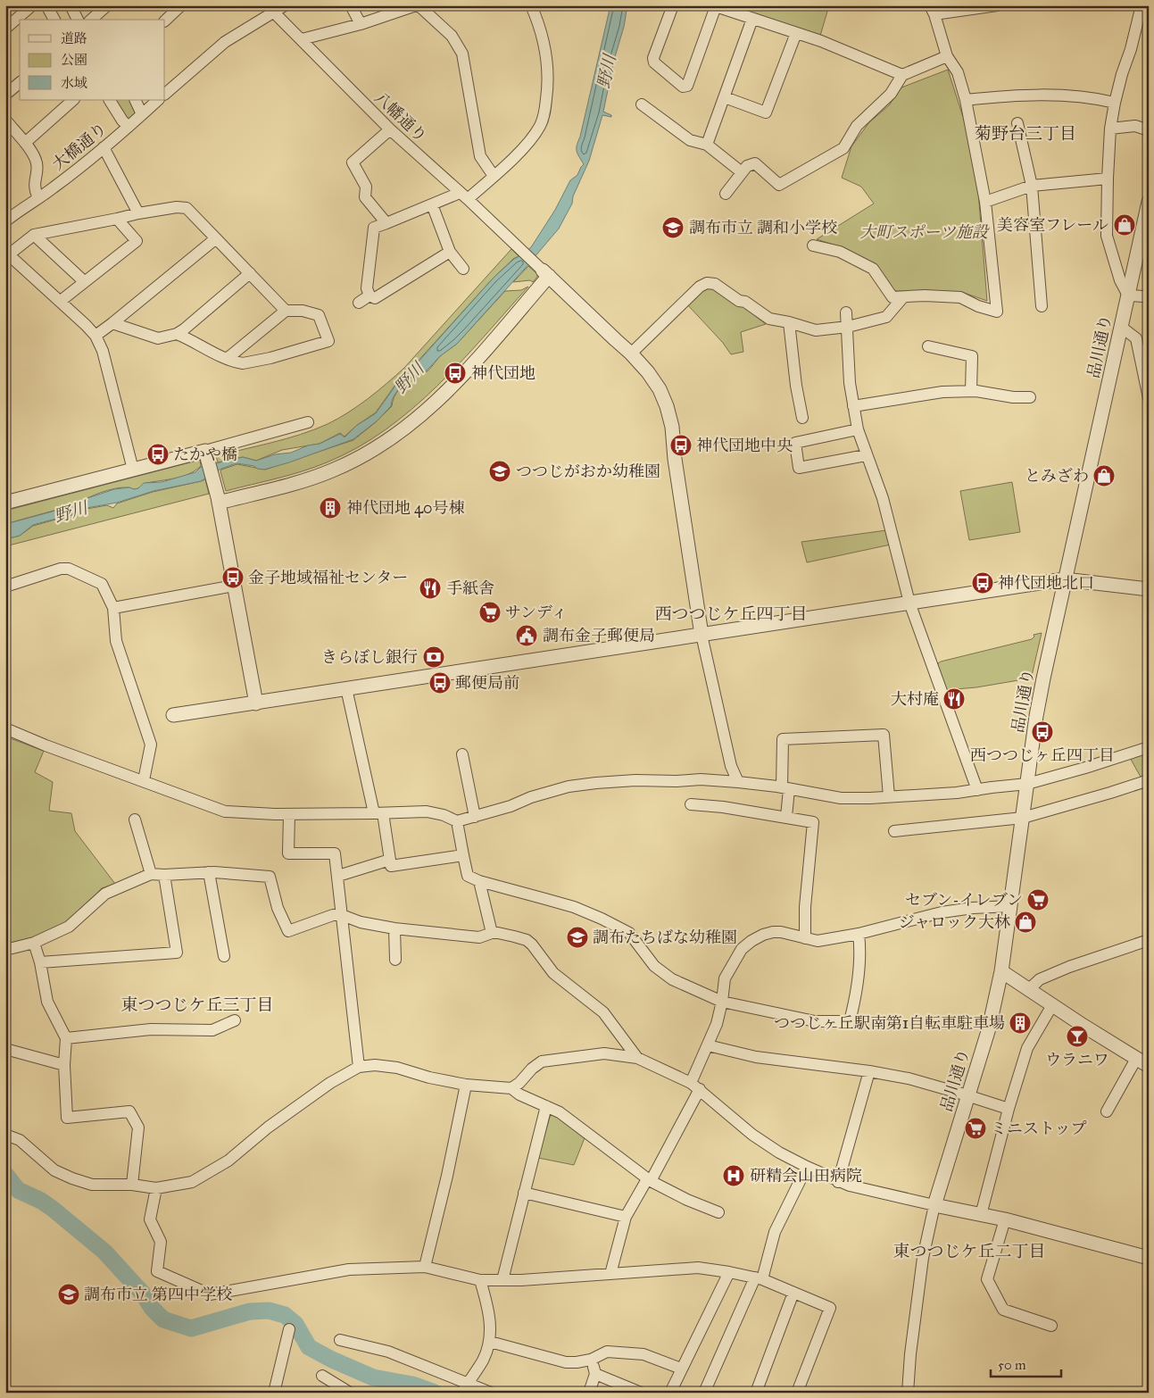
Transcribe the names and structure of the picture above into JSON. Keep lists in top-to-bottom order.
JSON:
{
  "streets": {
    "street": ["八幡通り", "大橋通り", "品川通り"]
  },
  "districts": [
    "菊野台三丁目",
    "西つつじケ丘四丁目",
    "東つつじケ丘三丁目",
    "東つつじケ丘二丁目"
  ],
  "water": ["野川"],
  "parks": ["大町スポーツ施設"],
  "places": {
    "shop": ["美容室フレール", "とみざわ", "ジャロック大林"],
    "school or university": [
      "調布市立 調和小学校",
      "つつじがおか幼稚園",
      "調布たちばな幼稚園",
      "調布市立 第四中学校"
    ],
    "bus stop": [
      "神代団地",
      "神代団地中央",
      "たかや橋",
      "金子地域福祉センター",
      "神代団地北口",
      "郵便局前",
      "西つつじヶ丘四丁目"
    ],
    "building": ["神代団地 40号棟", "つつじヶ丘駅南第1自転車駐車場"],
    "restaurant": ["手紙舎", "大村庵"],
    "supermarket": ["サンディ", "セブン-イレブン", "ミニストップ"],
    "public building": ["調布金子郵便局"],
    "bank": ["きらぼし銀行"],
    "bar": ["ウラニワ"],
    "hospital": ["研精会山田病院"]
  },
  "legend": ["道路", "公園", "水域"],
  "scale_bar": "50 m"
}
